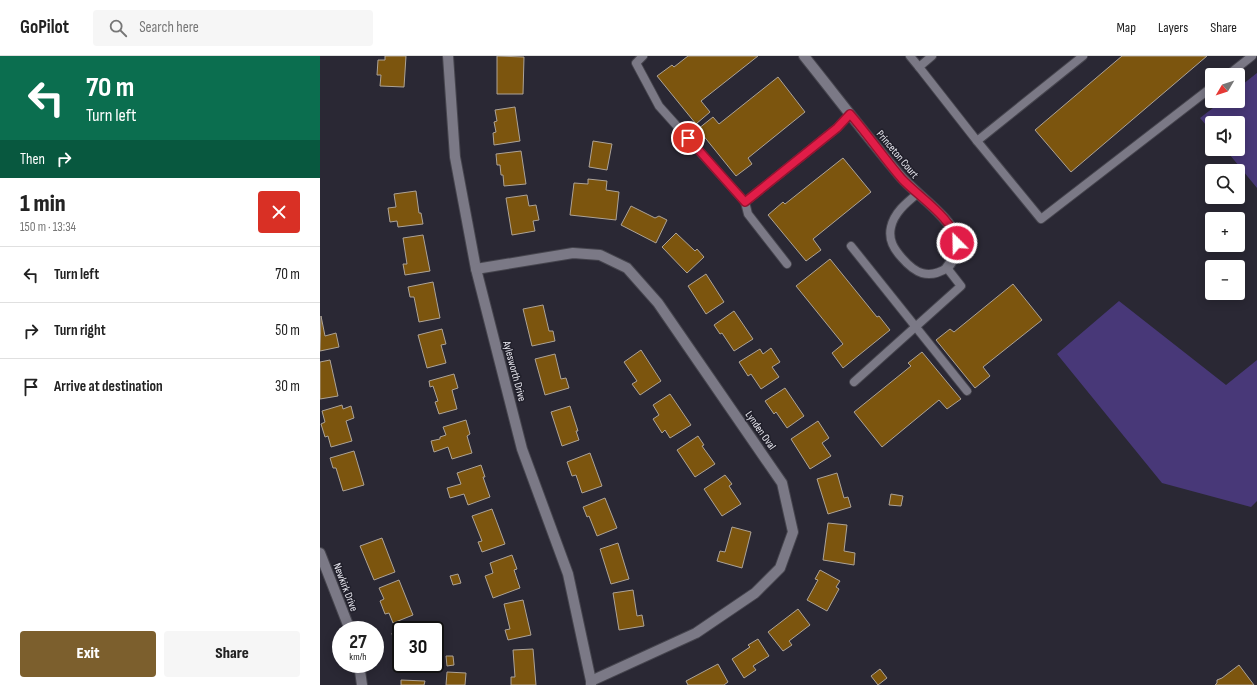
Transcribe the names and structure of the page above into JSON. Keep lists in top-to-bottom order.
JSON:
{
  "streets": {
    "street": [
      "Princeton Court",
      "Aylesworth Drive",
      "Lynden Oval",
      "Newkirk Drive"
    ]
  },
  "crossings": [
    ["Aylesworth Drive", "Lynden Oval"]
  ],
  "north": "bottom left",
  "page": {
    "header": "GoPilot",
    "search": "Search here",
    "nav": ["Map", "Layers", "Share"],
    "turn": ["70 m", "Turn left"],
    "map_buttons": ["+", "−"],
    "then": "Then",
    "heading": ["1 min", "150 m · 13:34"],
    "list": [
      {
        "name": "Turn left",
        "value": "70 m"
      },
      {
        "name": "Turn right",
        "value": "50 m"
      },
      {
        "name": "Arrive at destination",
        "value": "30 m"
      }
    ],
    "speed": "27 km/h",
    "limit": "30",
    "buttons": ["Exit", "Share"]
  }
}
